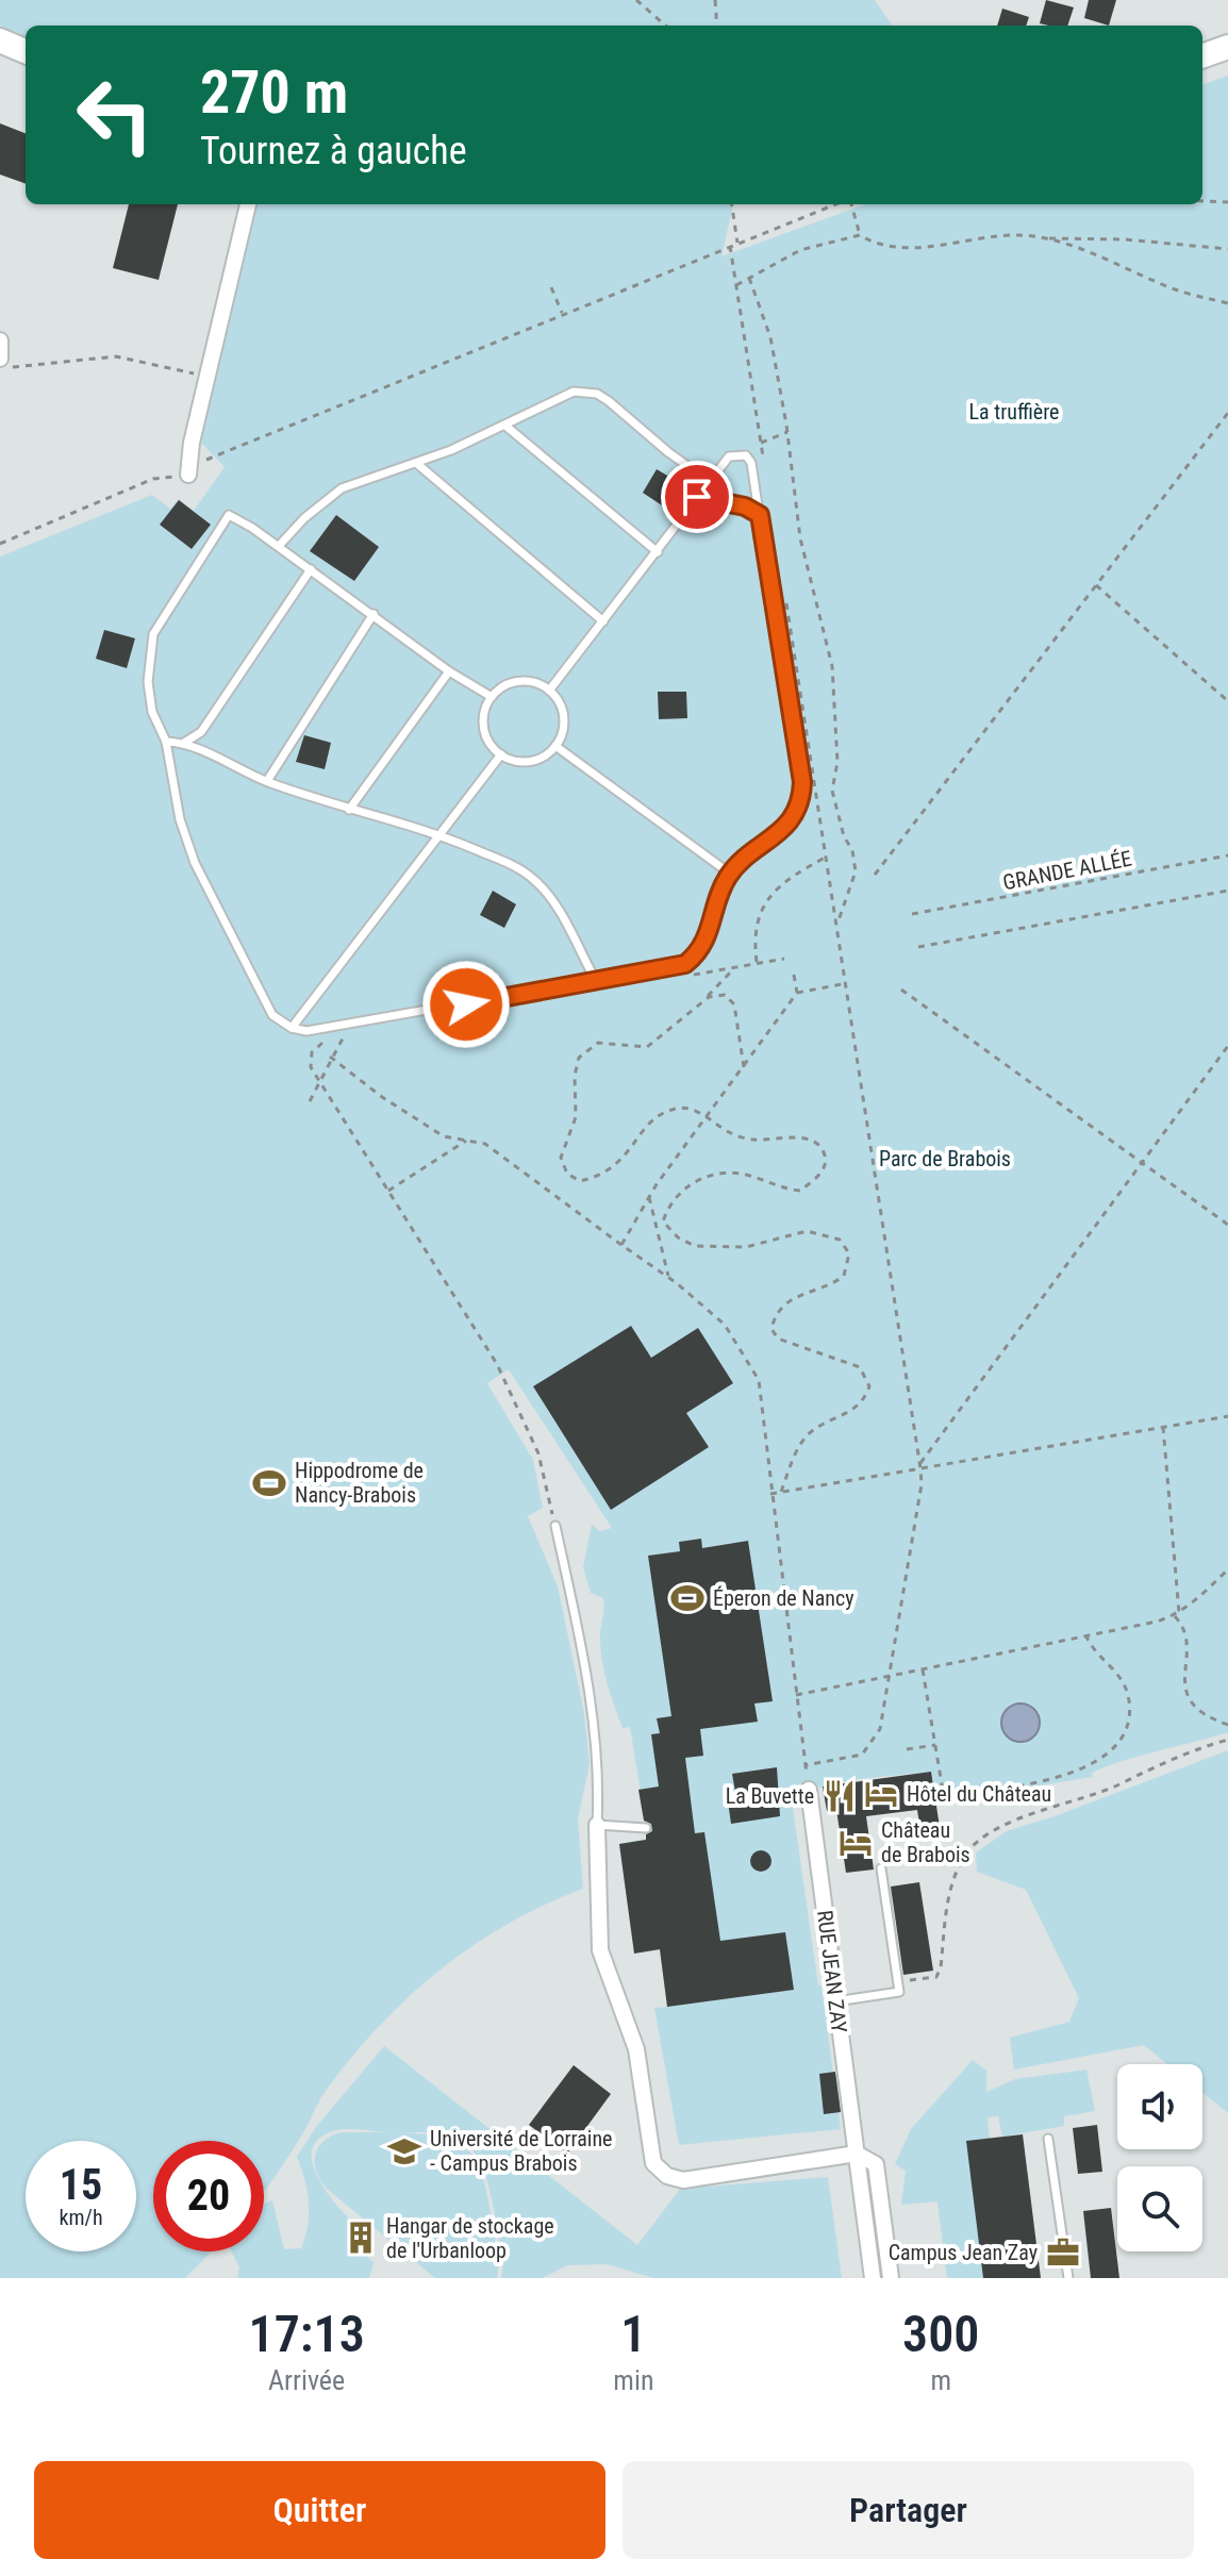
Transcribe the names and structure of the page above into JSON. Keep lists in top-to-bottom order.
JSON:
{
  "streets": {
    "street": ["RUE JEAN ZAY"],
    "path": ["GRANDE ALLÉE"]
  },
  "parks": ["La truffière", "Parc de Brabois"],
  "places": {
    "sports": ["Hippodrome de Nancy-Brabois", "Éperon de Nancy"],
    "hotel": ["Hôtel du Château", "Château de Brabois"],
    "restaurant": ["La Buvette"],
    "school or university": ["Université de Lorraine - Campus Brabois"],
    "building": ["Hangar de stockage de l'Urbanloop"],
    "office": ["Campus Jean Zay"]
  },
  "page": {
    "turn": ["270 m", "Tournez à gauche"],
    "speed": "15 km/h",
    "limit": "20",
    "eta": [
      "17:13",
      "Arrivée",
      "1",
      "min",
      "300",
      "m"
    ],
    "buttons": ["Quitter", "Partager"]
  }
}
